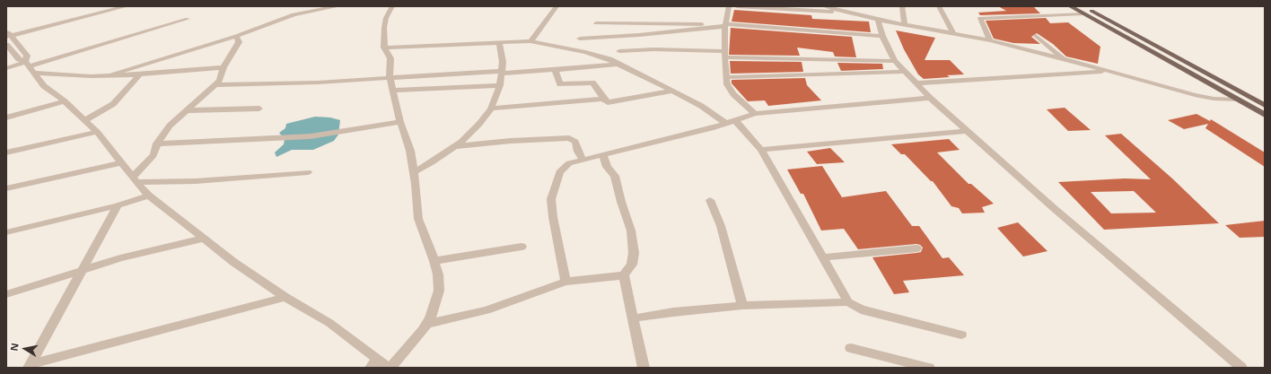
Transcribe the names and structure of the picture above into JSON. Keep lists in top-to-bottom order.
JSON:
{
  "north": "left"
}
